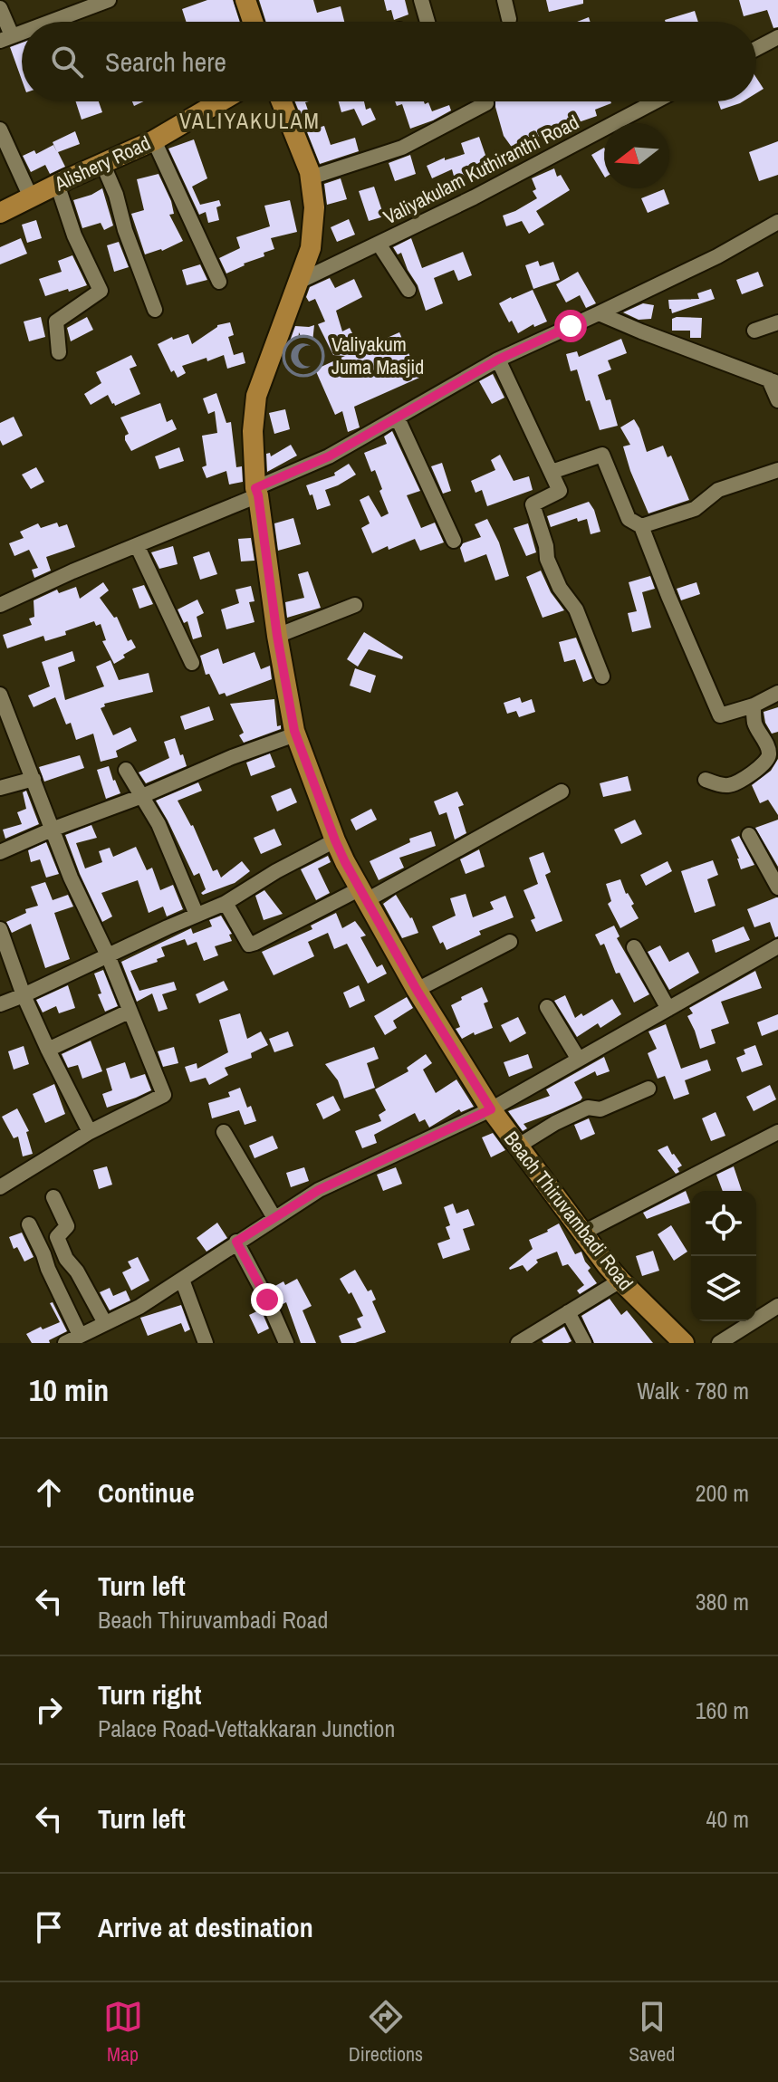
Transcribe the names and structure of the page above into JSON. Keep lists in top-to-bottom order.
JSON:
{
  "streets": {
    "main road": ["Alishery Road", "Beach Thiruvambadi Road"],
    "street": ["Valiyakulam Kuthiranthi Road"]
  },
  "crossings": [
    ["Valiyakulam Kuthiranthi Road", "Beach Thiruvambadi Road"]
  ],
  "districts": ["VALIYAKULAM"],
  "places": {
    "mosque": ["Valiyakum Juma Masjid"]
  },
  "north": "left",
  "page": {
    "search": "Search here",
    "heading": ["10 min", "Walk · 780 m"],
    "list": [
      ["Continue", "200 m"],
      ["Turn left", "Beach Thiruvambadi Road", "380 m"],
      ["Turn right", "Palace Road-Vettakkaran Junction", "160 m"],
      ["Turn left", "40 m"],
      "Arrive at destination"
    ],
    "nav": ["Map", "Directions", "Saved"]
  }
}
